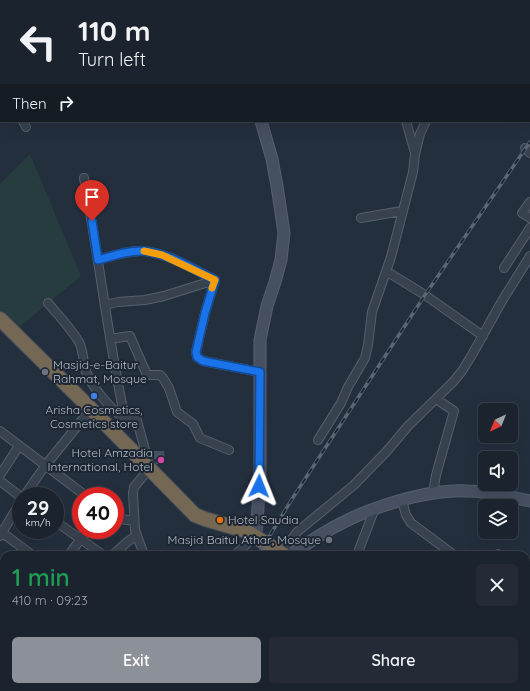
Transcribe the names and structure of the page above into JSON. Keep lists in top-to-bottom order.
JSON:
{
  "places": [
    "Masjid-e-Baitur Rahmat, Mosque",
    "Arisha Cosmetics, Cosmetics store",
    "Hotel Amzadia International, Hotel",
    "Hotel Saudia",
    "Masjid Baitul Athar, Mosque"
  ],
  "north": "bottom left",
  "page": {
    "turn": ["110 m", "Turn left"],
    "then": "Then",
    "speed": "29 km/h",
    "limit": "40",
    "heading": ["1 min", "410 m · 09:23"],
    "buttons": ["Exit", "Share"]
  }
}
